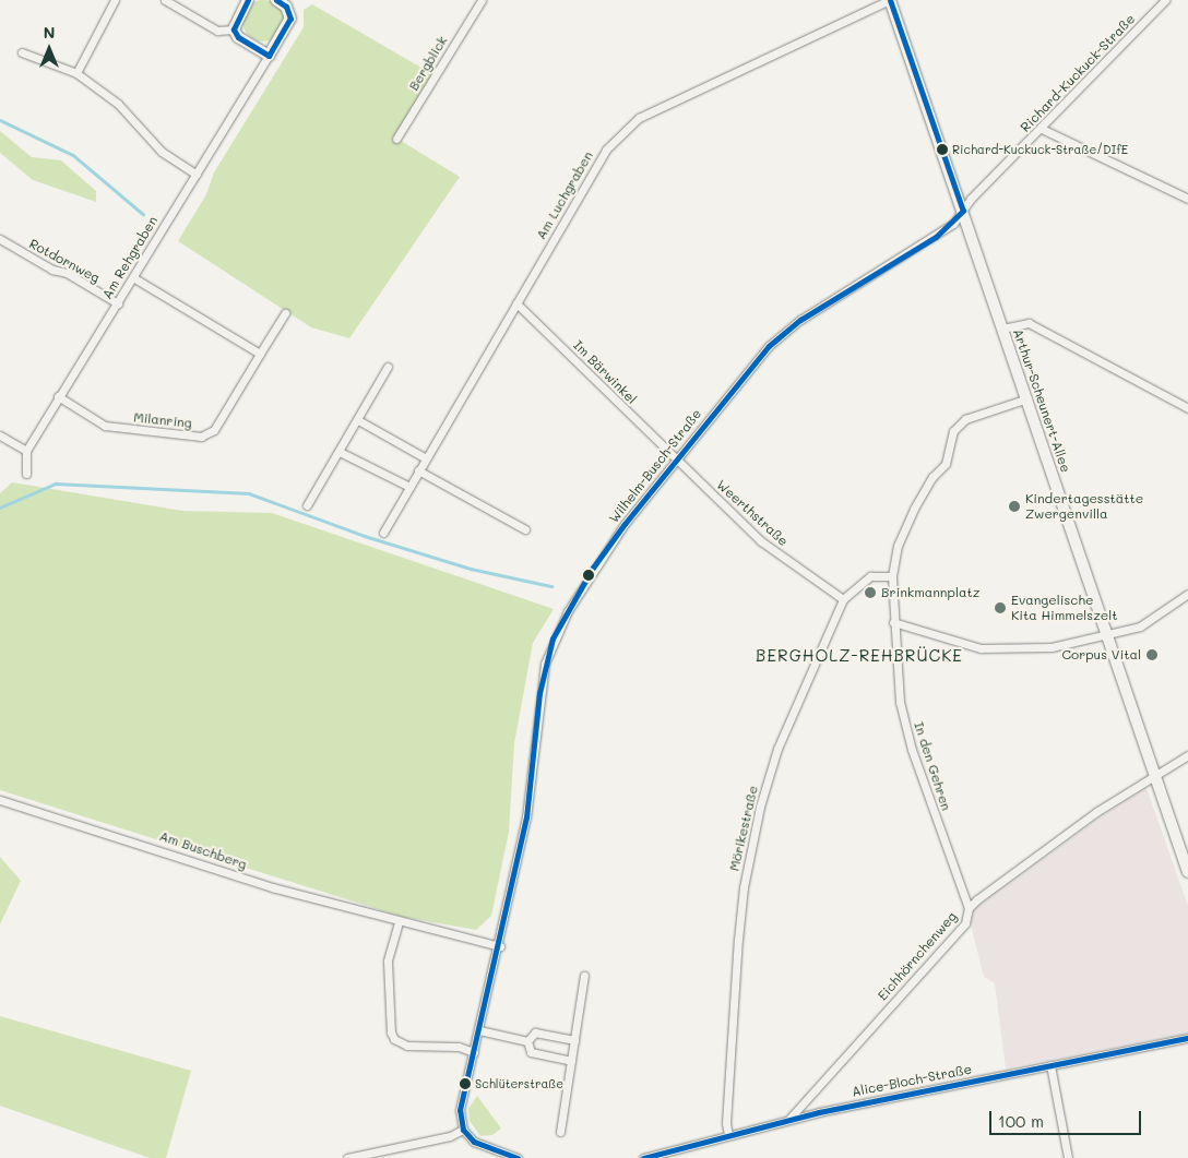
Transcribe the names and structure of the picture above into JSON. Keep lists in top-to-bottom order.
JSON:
{
  "streets": {
    "main road": ["Am Rehgraben", "Arthur-Scheunert-Allee"],
    "street": [
      "Bergblick",
      "Richard-Kuckuck-Straße",
      "Am Luchgraben",
      "Rotdornweg",
      "Im Bärwinkel",
      "Milanring",
      "Wilhelm-Busch-Straße",
      "Weerthstraße",
      "In den Gehren",
      "Mörikestraße",
      "Am Buschberg",
      "Eichhörnchenweg",
      "Alice-Bloch-Straße"
    ]
  },
  "crossings": [
    ["Richard-Kuckuck-Straße", "Arthur-Scheunert-Allee"],
    ["Richard-Kuckuck-Straße", "Wilhelm-Busch-Straße"],
    ["Am Luchgraben", "Im Bärwinkel"],
    ["Am Luchgraben", "Arthur-Scheunert-Allee"],
    ["Am Rehgraben", "Rotdornweg"],
    ["Am Rehgraben", "Milanring"],
    ["Im Bärwinkel", "Wilhelm-Busch-Straße"],
    ["Im Bärwinkel", "Weerthstraße"],
    ["Arthur-Scheunert-Allee", "Wilhelm-Busch-Straße"],
    ["Arthur-Scheunert-Allee", "In den Gehren"],
    ["Arthur-Scheunert-Allee", "Eichhörnchenweg"],
    ["Wilhelm-Busch-Straße", "Weerthstraße"],
    ["Wilhelm-Busch-Straße", "Am Buschberg"],
    ["Weerthstraße", "Mörikestraße"],
    ["In den Gehren", "Mörikestraße"],
    ["In den Gehren", "Eichhörnchenweg"],
    ["Mörikestraße", "Alice-Bloch-Straße"],
    ["Eichhörnchenweg", "Alice-Bloch-Straße"]
  ],
  "districts": ["BERGHOLZ-REHBRÜCKE"],
  "places": [
    "Richard-Kuckuck-Straße/DIfE",
    "Kindertagesstätte Zwergenvilla",
    "Brinkmannplatz",
    "Evangelische Kita Himmelszelt",
    "Corpus Vital",
    "Schlüterstraße"
  ],
  "scale_bar": "100 m",
  "north": "top"
}
